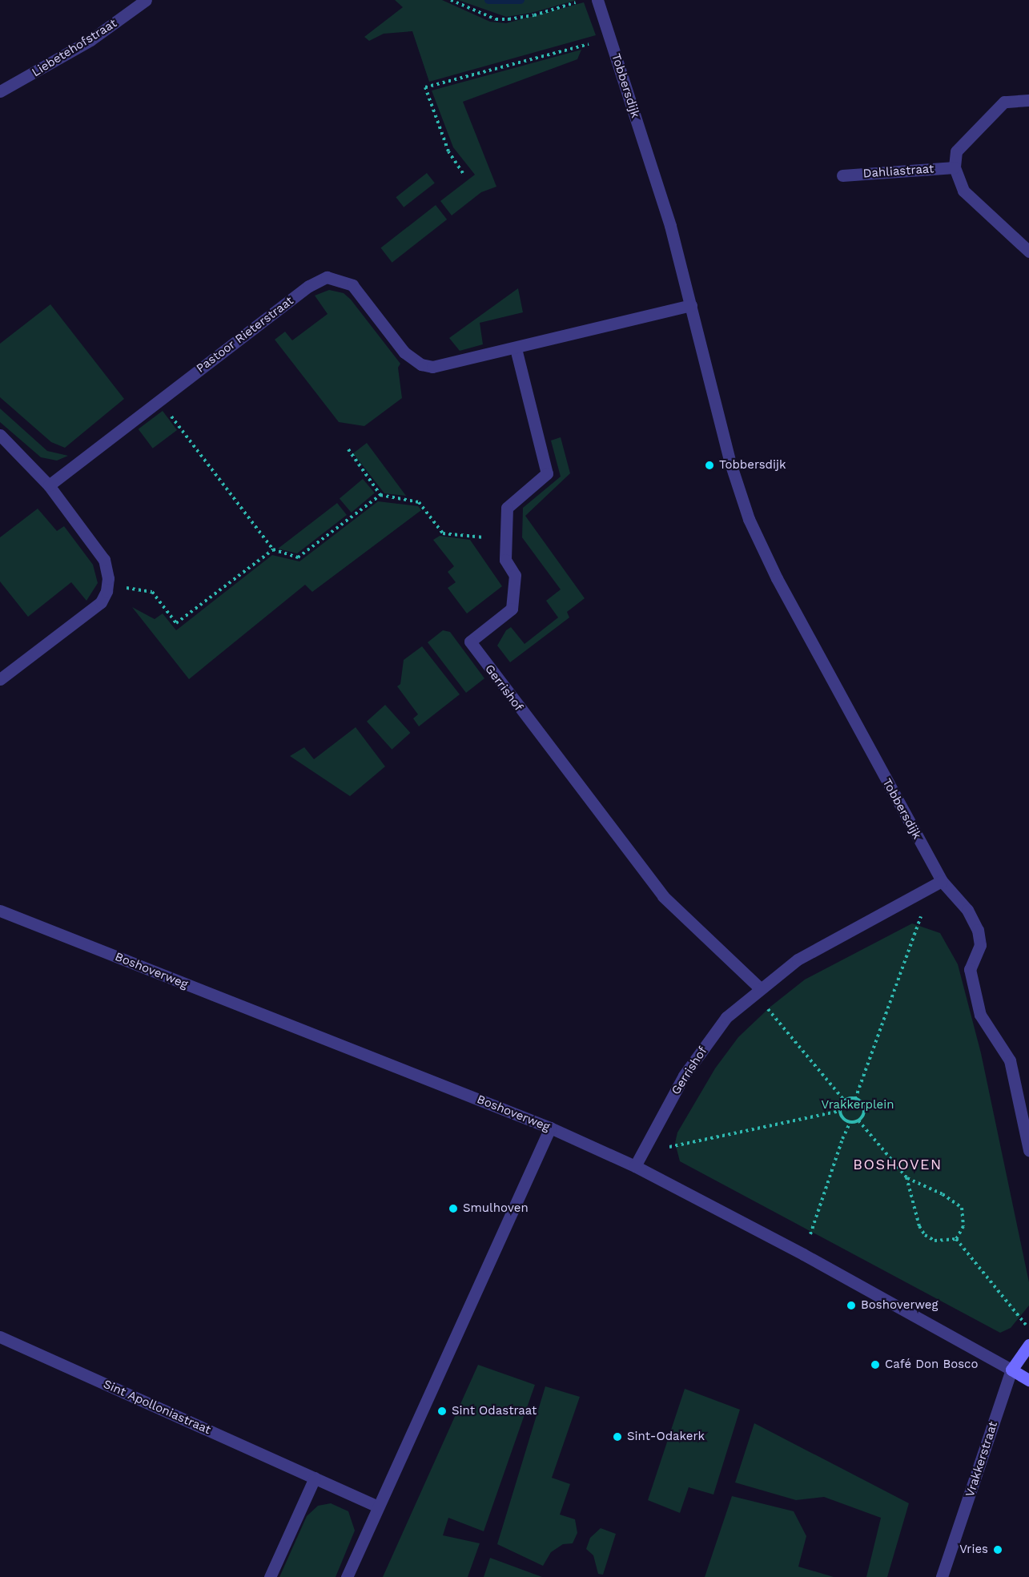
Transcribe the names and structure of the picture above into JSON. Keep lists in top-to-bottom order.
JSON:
{
  "streets": {
    "street": [
      "Liebetehofstraat",
      "Tobbersdijk",
      "Dahliastraat",
      "Pastoor Rieterstraat",
      "Gerrishof",
      "Boshoverweg",
      "Sint Apolloniastraat",
      "Vrakkerstraat"
    ]
  },
  "crossings": [
    ["Tobbersdijk", "Pastoor Rieterstraat"],
    ["Tobbersdijk", "Gerrishof"],
    ["Pastoor Rieterstraat", "Gerrishof"],
    ["Gerrishof", "Boshoverweg"],
    ["Boshoverweg", "Vrakkerstraat"]
  ],
  "districts": ["BOSHOVEN"],
  "parks": ["Vrakkerplein"],
  "places": [
    "Tobbersdijk",
    "Smulhoven",
    "Boshoverweg",
    "Café Don Bosco",
    "Sint Odastraat",
    "Sint-Odakerk",
    "Vries"
  ]
}
